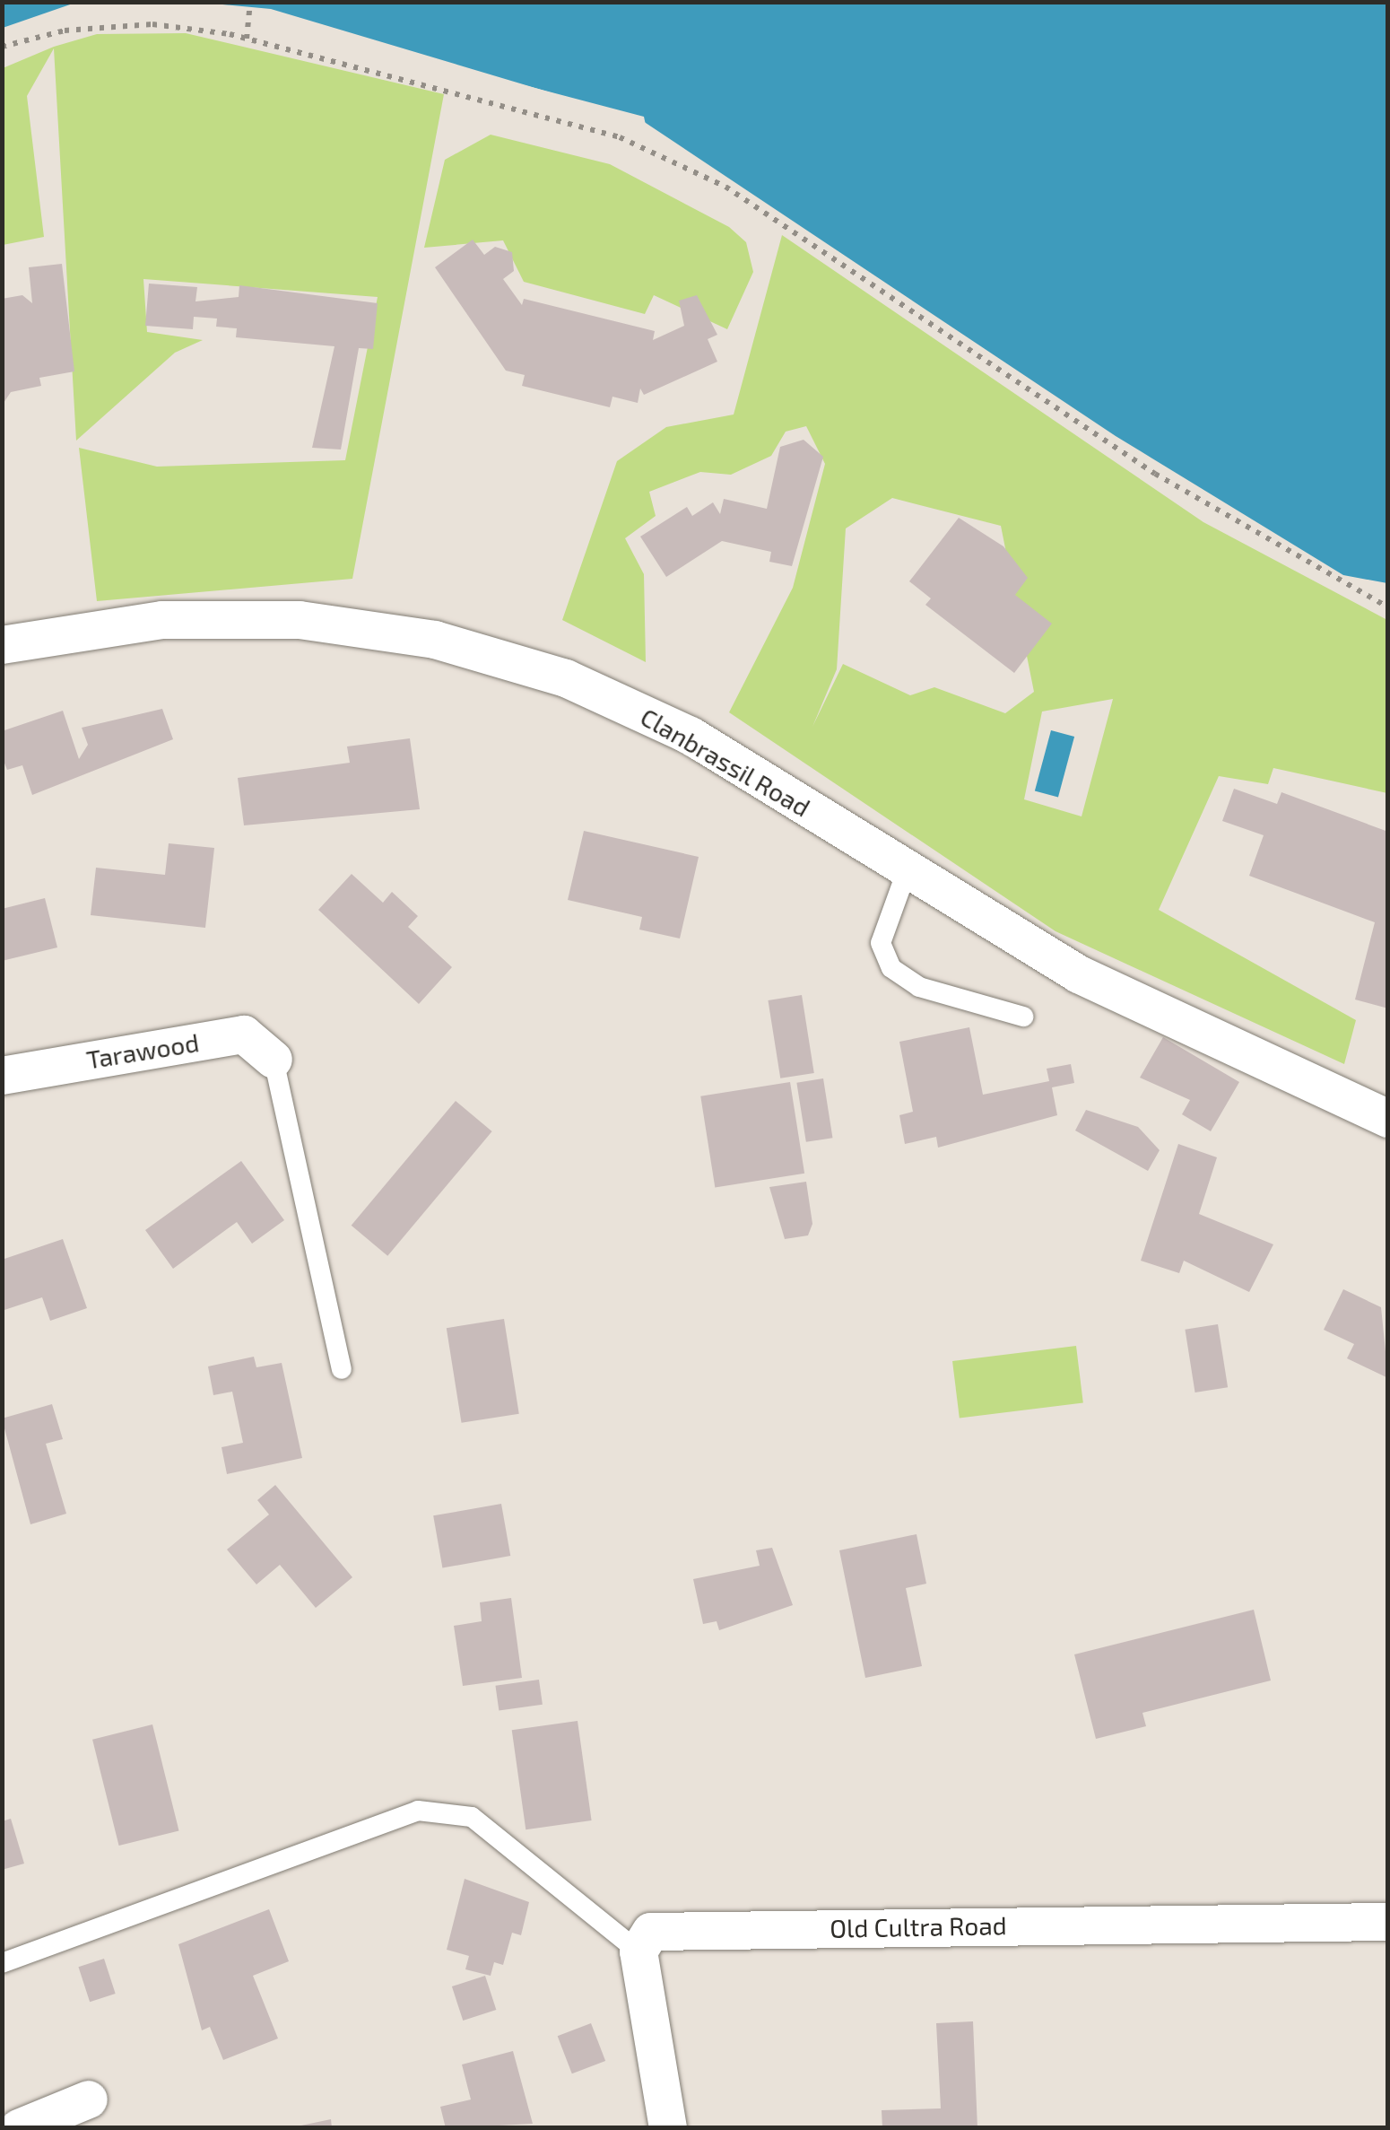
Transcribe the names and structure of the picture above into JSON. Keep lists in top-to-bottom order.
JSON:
{
  "streets": {
    "street": ["Clanbrassil Road", "Tarawood", "Old Cultra Road"]
  }
}
